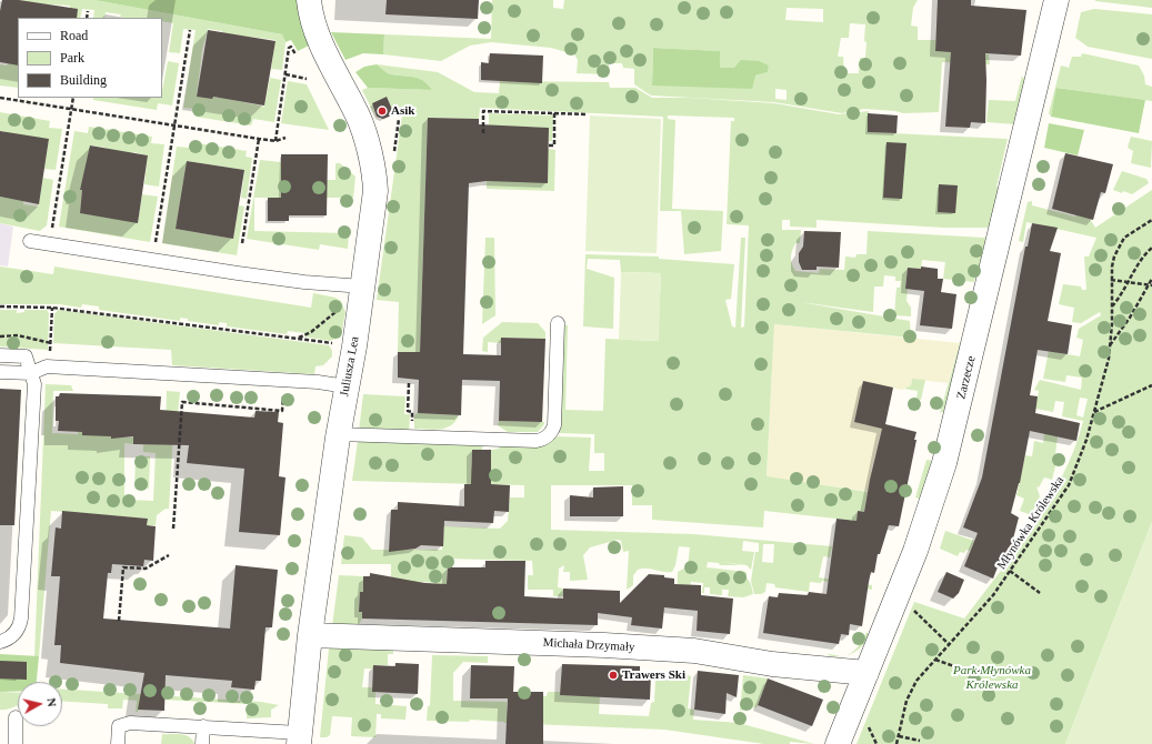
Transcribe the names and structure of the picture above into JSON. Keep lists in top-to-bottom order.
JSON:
{
  "streets": {
    "street": ["Juliusza Lea", "Zarzecze", "Michała Drzymały"],
    "path": ["Młynówka Królewska"]
  },
  "crossings": [
    ["Juliusza Lea", "Michała Drzymały"],
    ["Zarzecze", "Michała Drzymały"]
  ],
  "parks": ["Park Młynówka Królewska"],
  "places": ["Asik", "Trawers Ski"],
  "legend": ["Road", "Park", "Building"],
  "north": "right"
}
